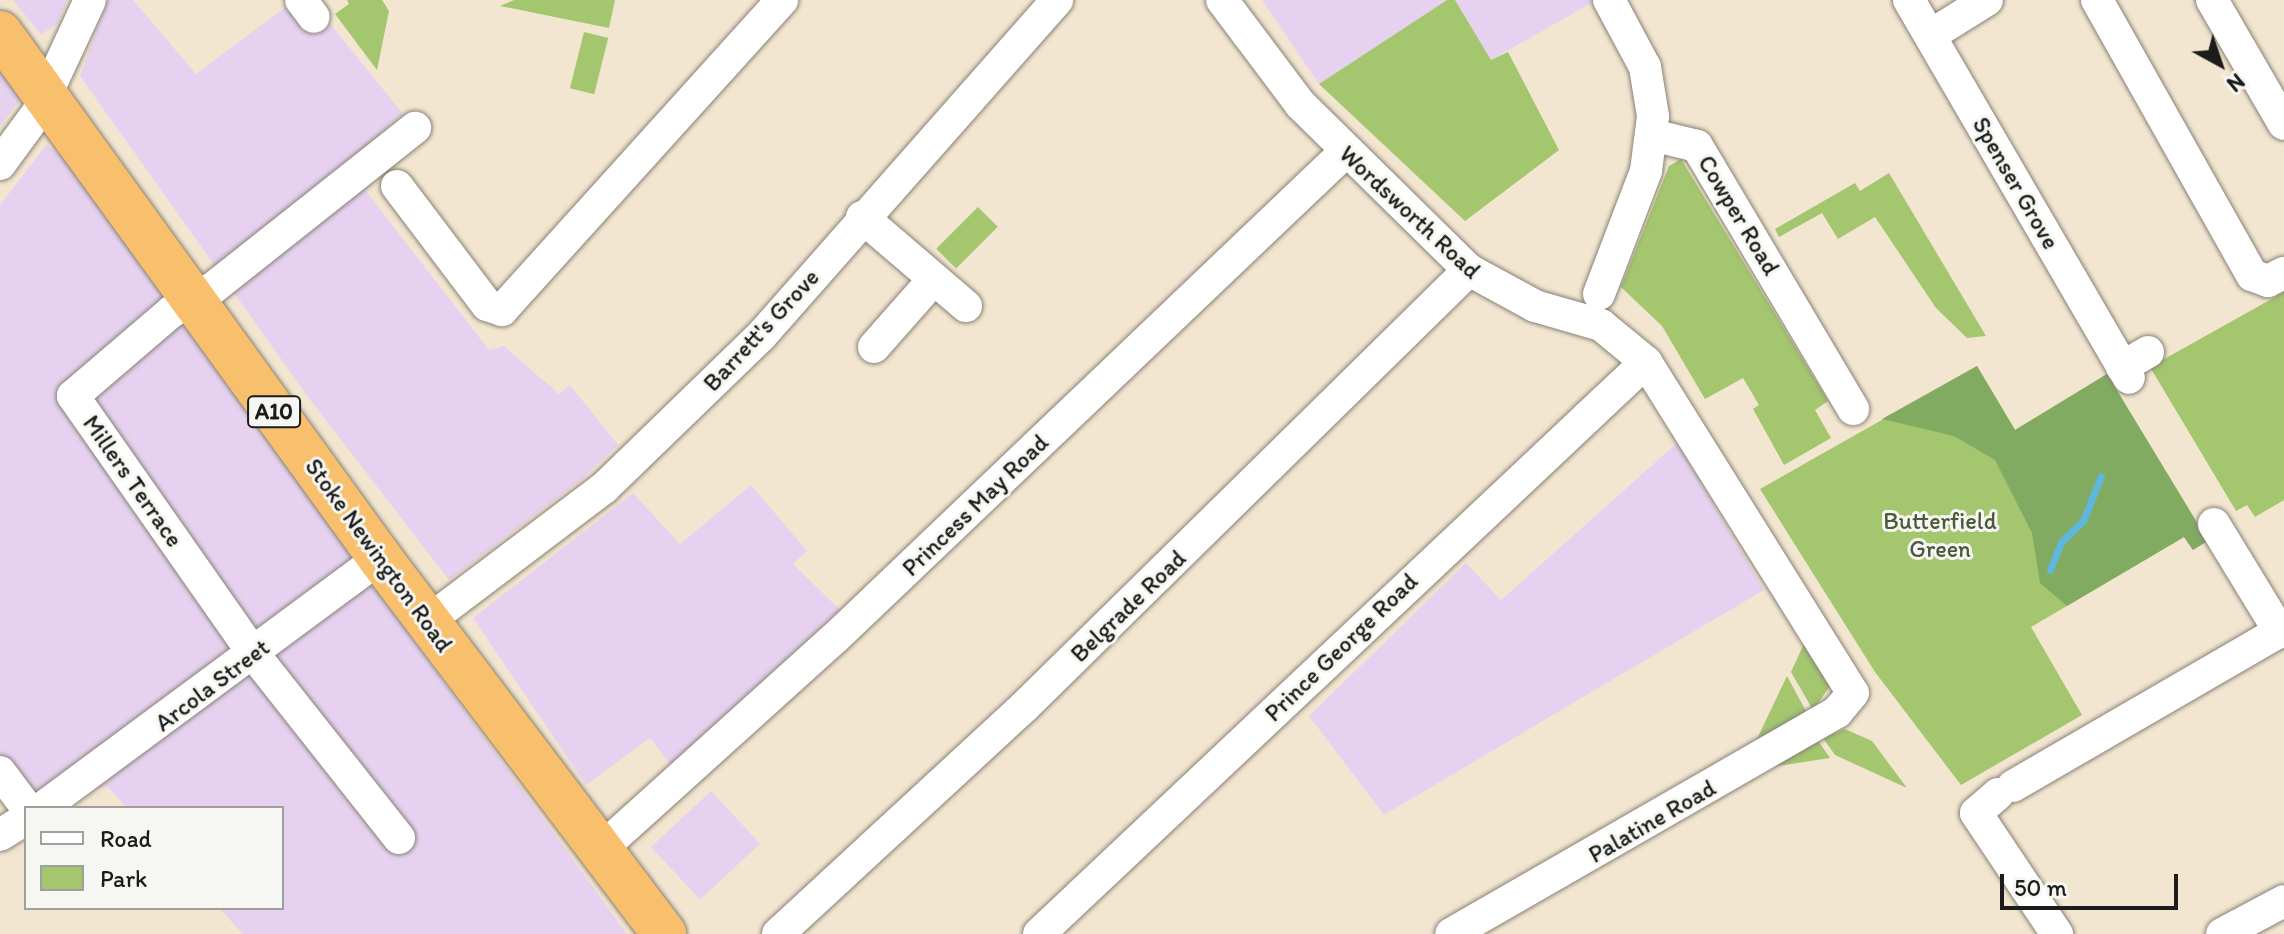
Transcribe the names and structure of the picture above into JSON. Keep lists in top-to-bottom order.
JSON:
{
  "streets": {
    "highway": ["A10", "Stoke Newington Road"],
    "street": [
      "Spenser Grove",
      "Wordsworth Road",
      "Cowper Road",
      "Barrett's Grove",
      "Millers Terrace",
      "Princess May Road",
      "Belgrade Road",
      "Prince George Road",
      "Arcola Street",
      "Palatine Road"
    ]
  },
  "crossings": [
    ["Wordsworth Road", "Princess May Road"],
    ["Wordsworth Road", "Belgrade Road"],
    ["Wordsworth Road", "Prince George Road"],
    ["Wordsworth Road", "Palatine Road"],
    ["Barrett's Grove", "Stoke Newington Road"],
    ["A10", "Stoke Newington Road"],
    ["Millers Terrace", "Stoke Newington Road"],
    ["Millers Terrace", "Arcola Street"],
    ["Princess May Road", "Stoke Newington Road"],
    ["Stoke Newington Road", "Arcola Street"]
  ],
  "parks": ["Butterfield Green"],
  "legend": ["Road", "Park"],
  "scale_bar": "50 m",
  "north": "bottom right"
}
